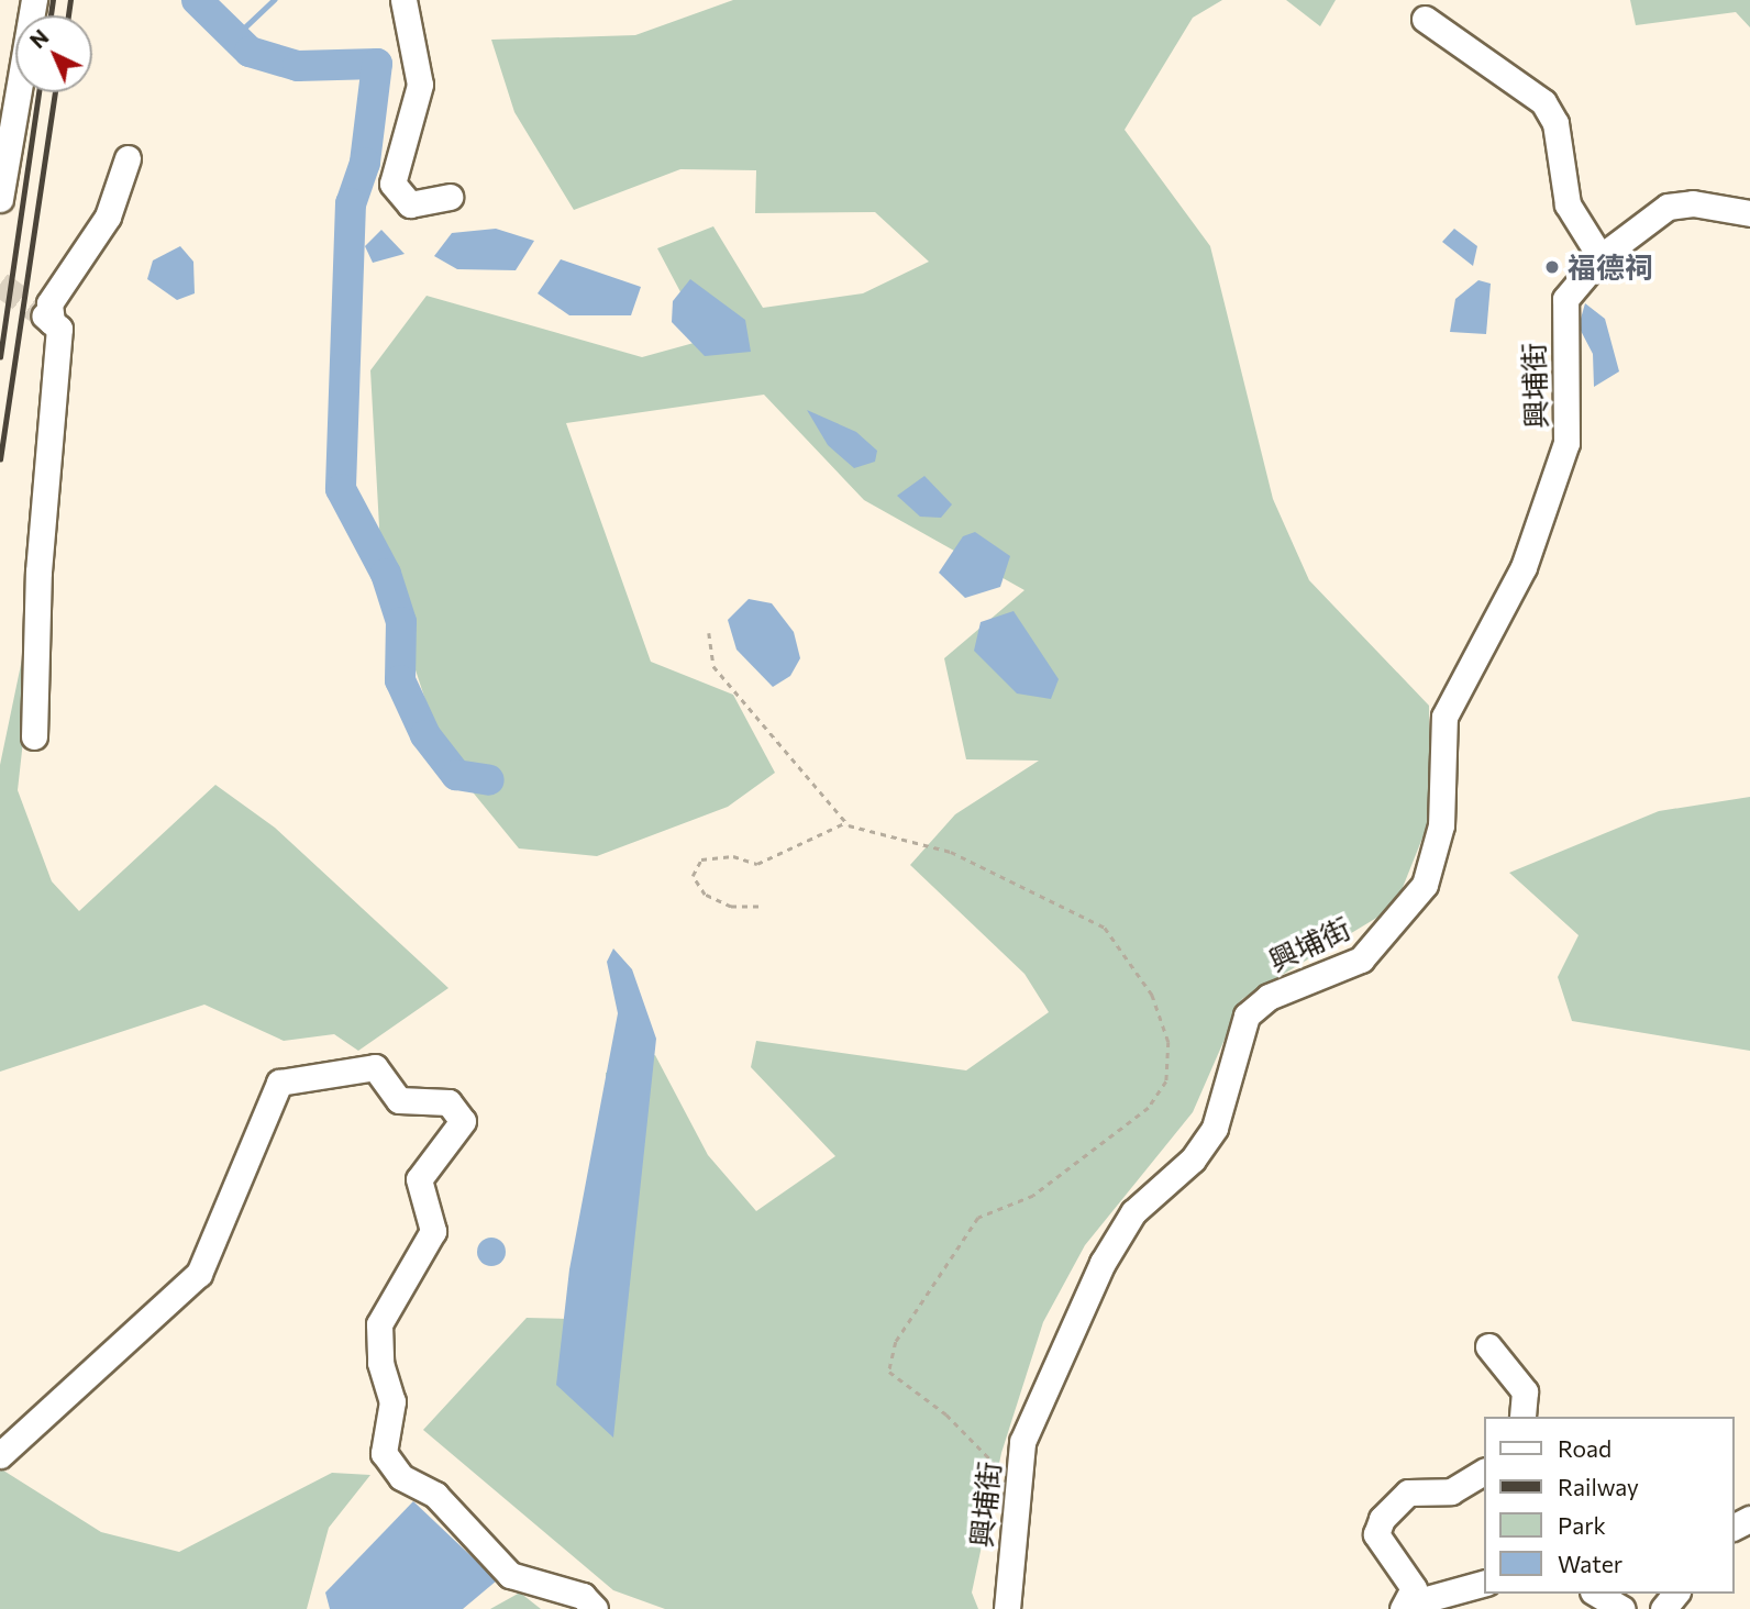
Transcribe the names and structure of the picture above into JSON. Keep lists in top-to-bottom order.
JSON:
{
  "streets": {
    "street": ["興埔街"]
  },
  "places": ["福德祠"],
  "legend": [
    "Road",
    "Railway",
    "Park",
    "Water"
  ],
  "north": "top left"
}
